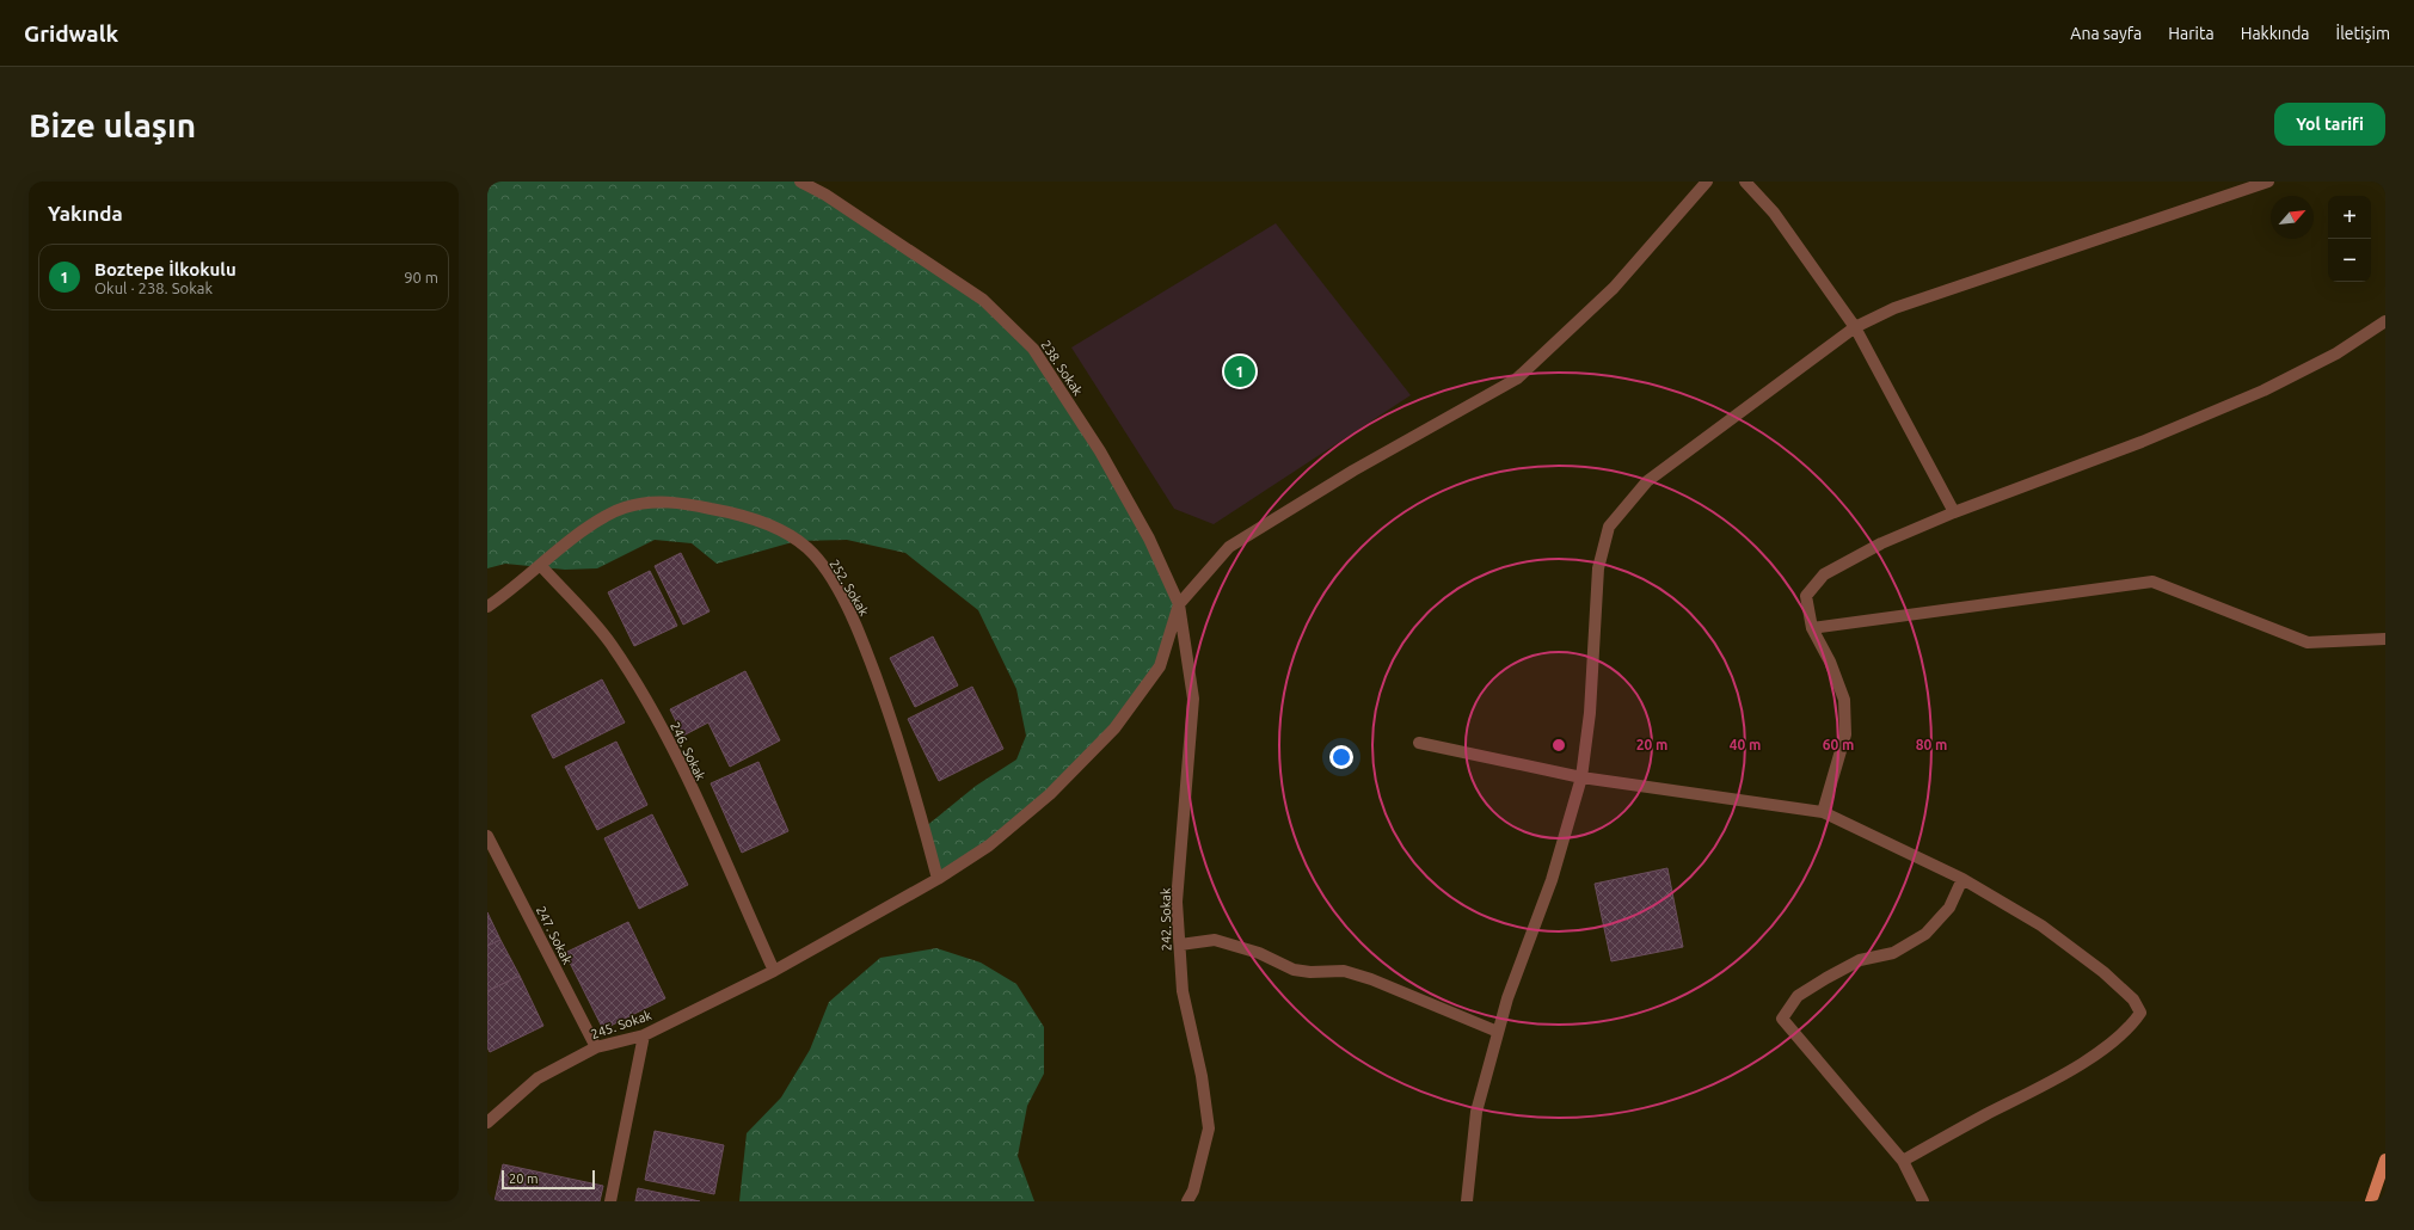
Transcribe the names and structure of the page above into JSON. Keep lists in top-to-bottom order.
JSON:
{
  "streets": {
    "street": [
      "238. Sokak",
      "252. Sokak",
      "246. Sokak",
      "242. Sokak",
      "247. Sokak",
      "245. Sokak"
    ]
  },
  "crossings": [
    ["238. Sokak", "242. Sokak"],
    ["238. Sokak", "245. Sokak"],
    ["252. Sokak", "246. Sokak"],
    ["252. Sokak", "245. Sokak"],
    ["246. Sokak", "245. Sokak"],
    ["242. Sokak", "245. Sokak"],
    ["247. Sokak", "245. Sokak"]
  ],
  "scale_bar": "20 m",
  "north": "top right",
  "page": {
    "header": "Gridwalk",
    "nav": [
      "Ana sayfa",
      "Harita",
      "Hakkında",
      "İletişim"
    ],
    "buttons": "Yol tarifi",
    "title": "Bize ulaşın",
    "heading": "Yakında",
    "map_buttons": ["+", "−"],
    "list": [
      {
        "mark": "1",
        "name": "Boztepe İlkokulu",
        "note": "Okul · 238. Sokak",
        "value": "90 m"
      }
    ],
    "pins": "1",
    "scale": "20 m"
  },
  "rings": [
    "20 m",
    "40 m",
    "60 m",
    "80 m"
  ]
}
